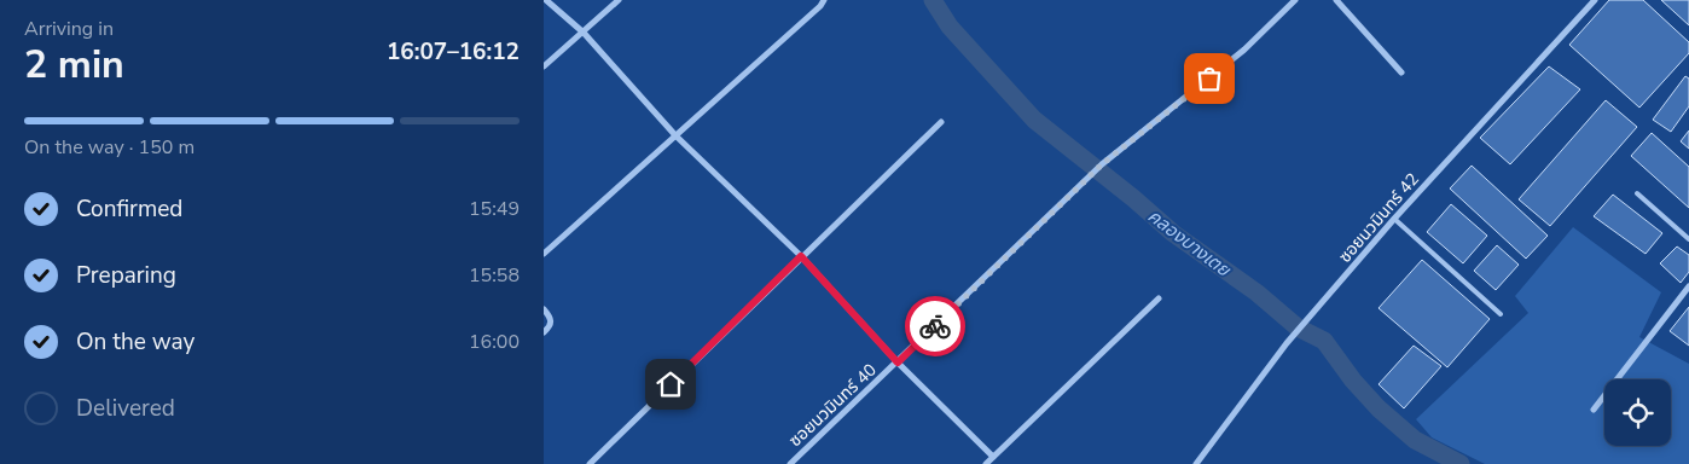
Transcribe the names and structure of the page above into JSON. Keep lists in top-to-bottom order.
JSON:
{
  "streets": {
    "street": ["ซอยนวมินทร์ 42", "ซอยนวมินทร์ 40"]
  },
  "water": ["คลองบางเตย"],
  "page": {
    "heading": ["2 min", "Arriving in", "16:07–16:12"],
    "bar": "On the way · 150 m",
    "list": [
      ["Confirmed", "15:49"],
      ["Preparing", "15:58"],
      ["On the way", "16:00"],
      "Delivered"
    ]
  }
}
